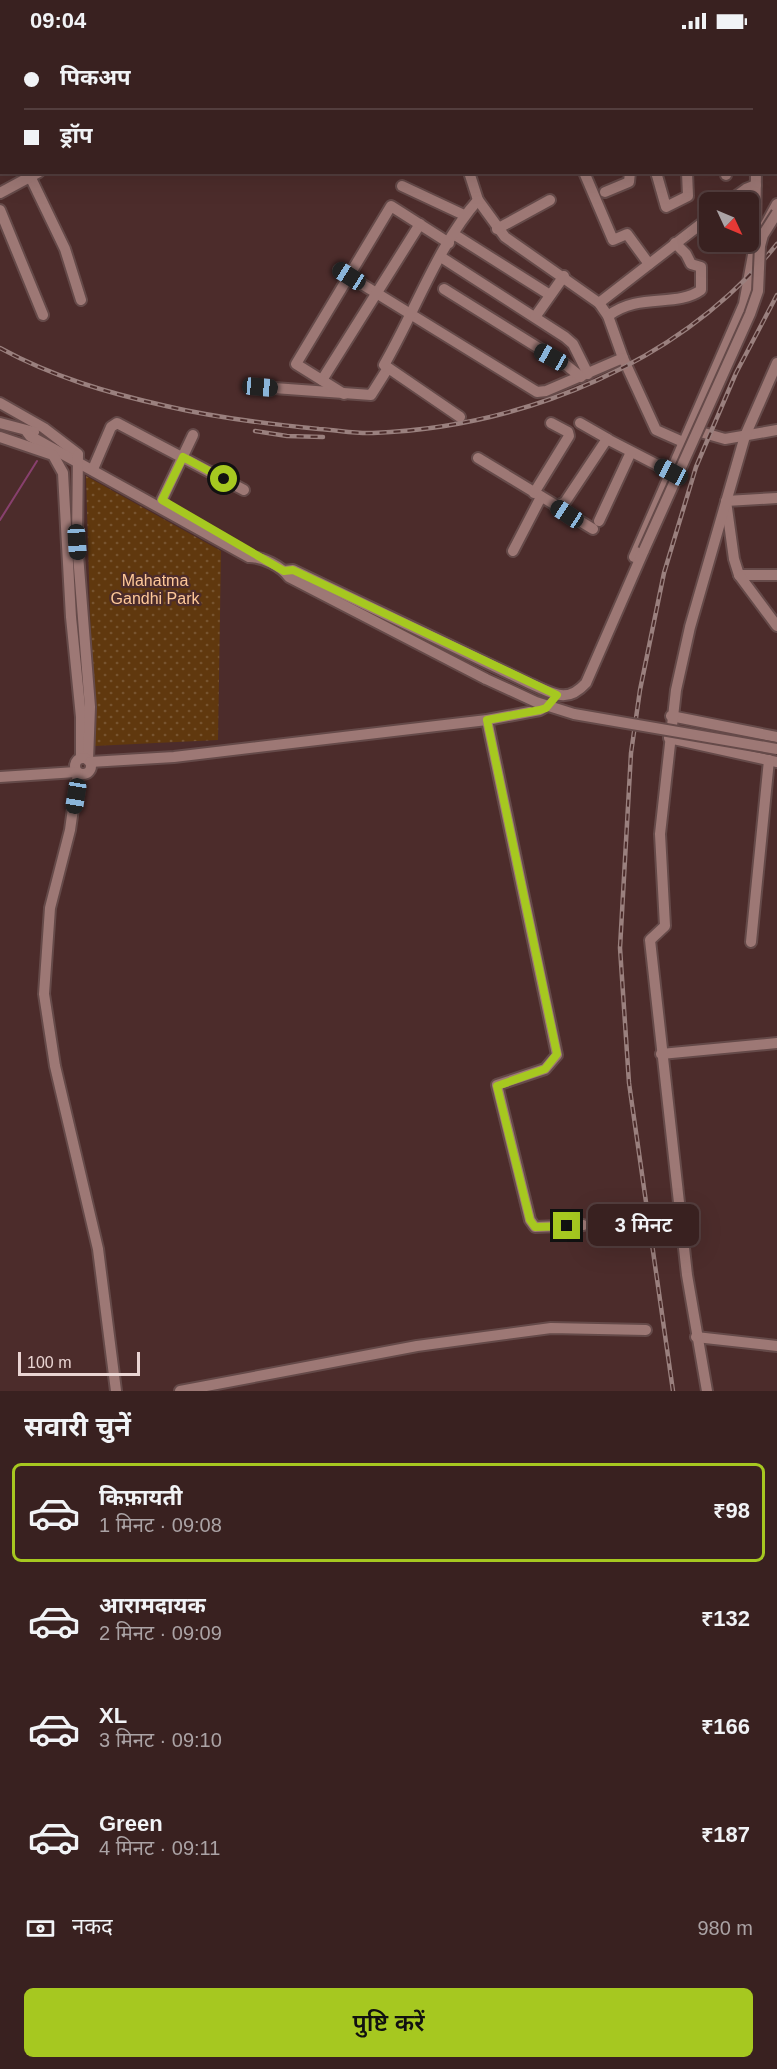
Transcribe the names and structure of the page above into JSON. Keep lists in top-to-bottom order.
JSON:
{
  "parks": ["Mahatma Gandhi Park"],
  "scale_bar": "100 m",
  "north": "bottom right",
  "page": {
    "status": "09:04",
    "banner": ["पिकअप", "ड्रॉप"],
    "bubble": "3 मिनट",
    "scale": "100 m",
    "heading": "सवारी चुनें",
    "list": [
      {
        "name": "किफ़ायती",
        "note": "1 मिनट · 09:08",
        "value": "₹98"
      },
      {
        "name": "आरामदायक",
        "note": "2 मिनट · 09:09",
        "value": "₹132"
      },
      {
        "name": "XL",
        "note": "3 मिनट · 09:10",
        "value": "₹166"
      },
      {
        "name": "Green",
        "note": "4 मिनट · 09:11",
        "value": "₹187"
      }
    ],
    "pay": ["नकद", "980 m"],
    "buttons": "पुष्टि करें"
  }
}
